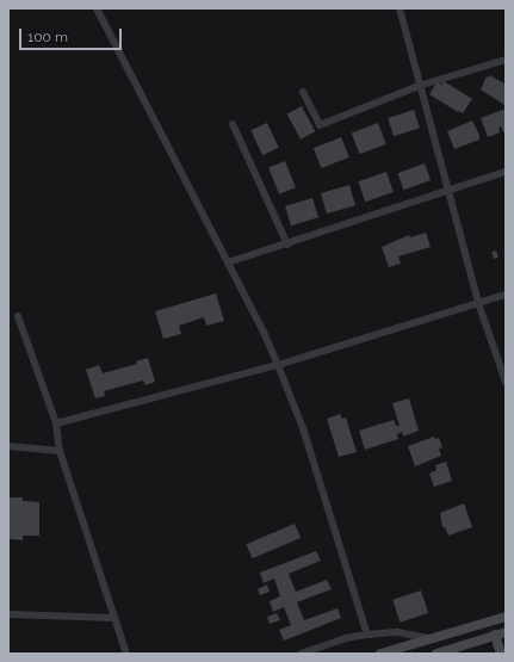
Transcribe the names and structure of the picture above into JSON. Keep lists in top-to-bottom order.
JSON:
{
  "scale_bar": "100 m"
}
